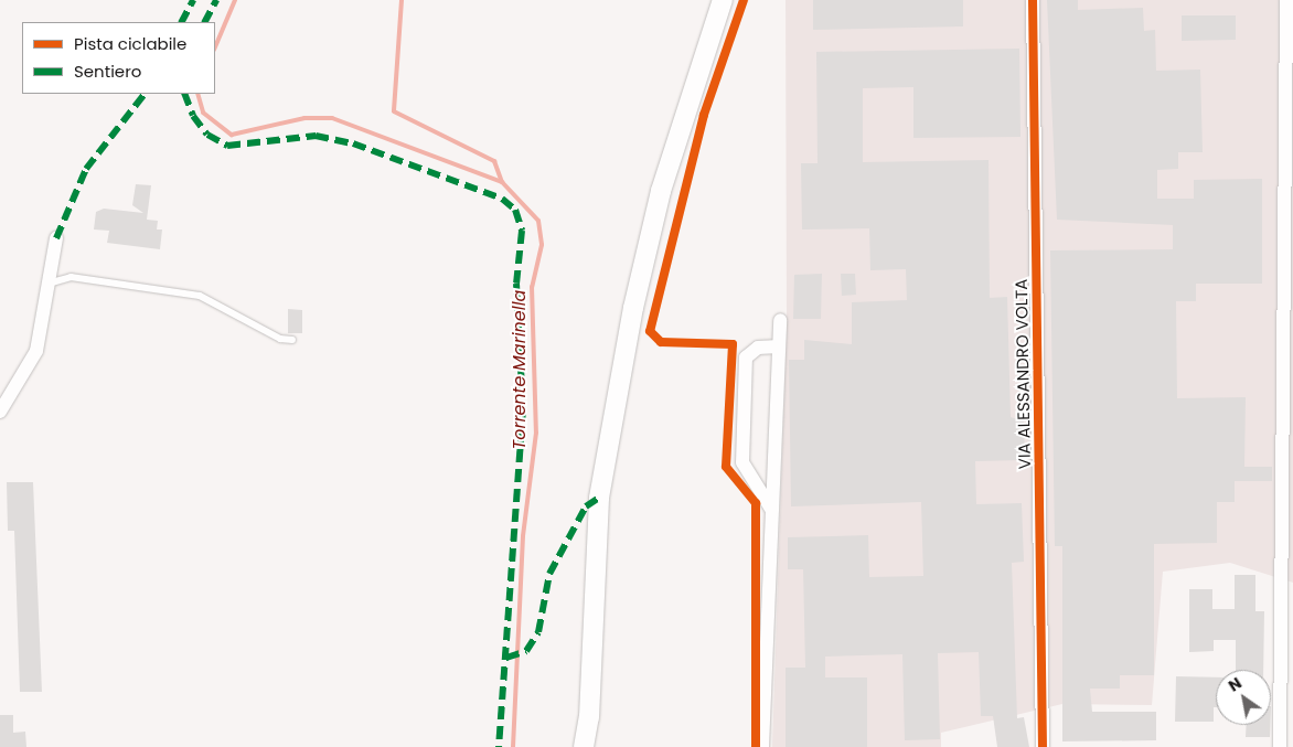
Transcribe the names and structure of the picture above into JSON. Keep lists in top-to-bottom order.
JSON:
{
  "streets": {
    "street": ["VIA ALESSANDRO VOLTA"]
  },
  "water": ["Torrente Marinella"],
  "legend": ["Pista ciclabile", "Sentiero"],
  "north": "top left"
}
